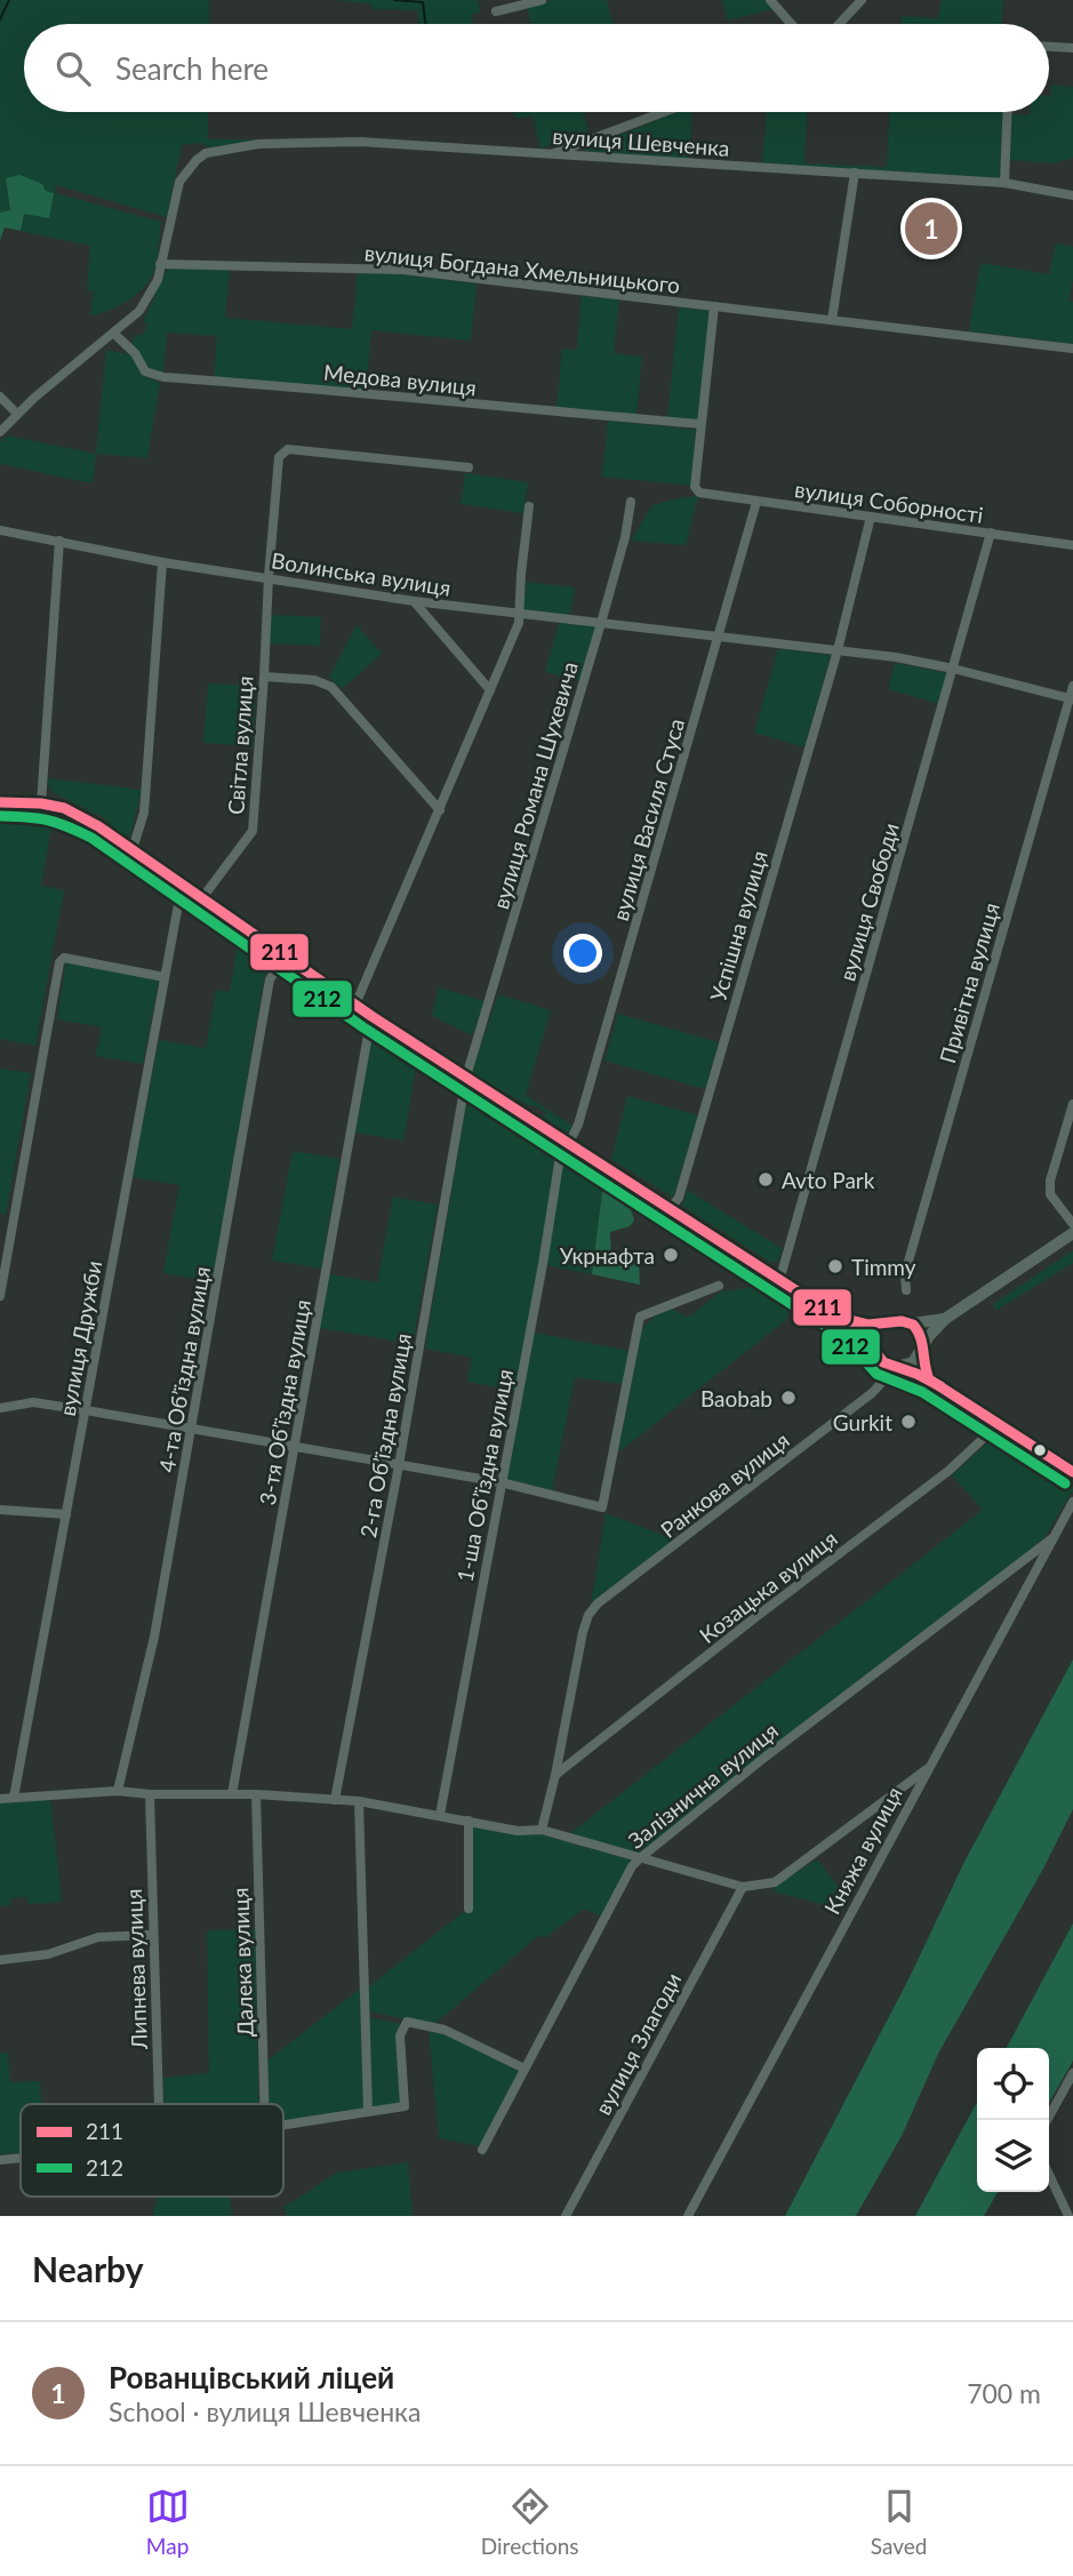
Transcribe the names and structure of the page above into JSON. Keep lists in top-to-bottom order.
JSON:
{
  "streets": {
    "street": [
      "вулиця Шевченка",
      "вулиця Богдана Хмельницького",
      "Медова вулиця",
      "вулиця Соборності",
      "Волинська вулиця",
      "Світла вулиця",
      "вулиця Романа Шухевича",
      "вулиця Василя Стуса",
      "вулиця Свободи",
      "Успішна вулиця",
      "Привітна вулиця",
      "вулиця Дружби",
      "4-та Обʼїздна вулиця",
      "3-тя Обʼїздна вулиця",
      "2-га Обʼїздна вулиця",
      "1-ша Обʼїздна вулиця",
      "Ранкова вулиця",
      "Козацька вулиця",
      "Залізнична вулиця",
      "Княжа вулиця",
      "Далека вулиця",
      "Липнева вулиця",
      "вулиця Злагоди"
    ]
  },
  "crossings": [
    ["вулиця Шевченка", "вулиця Богдана Хмельницького"],
    ["Медова вулиця", "вулиця Соборності"],
    ["вулиця Соборності", "вулиця Василя Стуса"],
    ["вулиця Соборності", "вулиця Свободи"],
    ["вулиця Соборності", "Успішна вулиця"],
    ["Волинська вулиця", "Світла вулиця"],
    ["Волинська вулиця", "вулиця Романа Шухевича"],
    ["Волинська вулиця", "вулиця Василя Стуса"],
    ["Волинська вулиця", "вулиця Свободи"],
    ["Волинська вулиця", "Успішна вулиця"],
    ["Волинська вулиця", "Привітна вулиця"],
    ["вулиця Романа Шухевича", "2-га Обʼїздна вулиця"],
    ["вулиця Василя Стуса", "1-ша Обʼїздна вулиця"],
    ["Ранкова вулиця", "Козацька вулиця"],
    ["Залізнична вулиця", "Княжа вулиця"]
  ],
  "places": [
    "Avto Park",
    "Укрнафта",
    "Timmy",
    "Baobab",
    "Gurkit"
  ],
  "lines": ["transit line 211", "transit line 212"],
  "legend": ["211", "212"],
  "page": {
    "search": "Search here",
    "pins": "1",
    "heading": "Nearby",
    "list": [
      {
        "mark": "1",
        "name": "Рованцівський ліцей",
        "note": "School · вулиця Шевченка",
        "value": "700 m"
      }
    ],
    "nav": ["Map", "Directions", "Saved"]
  }
}
